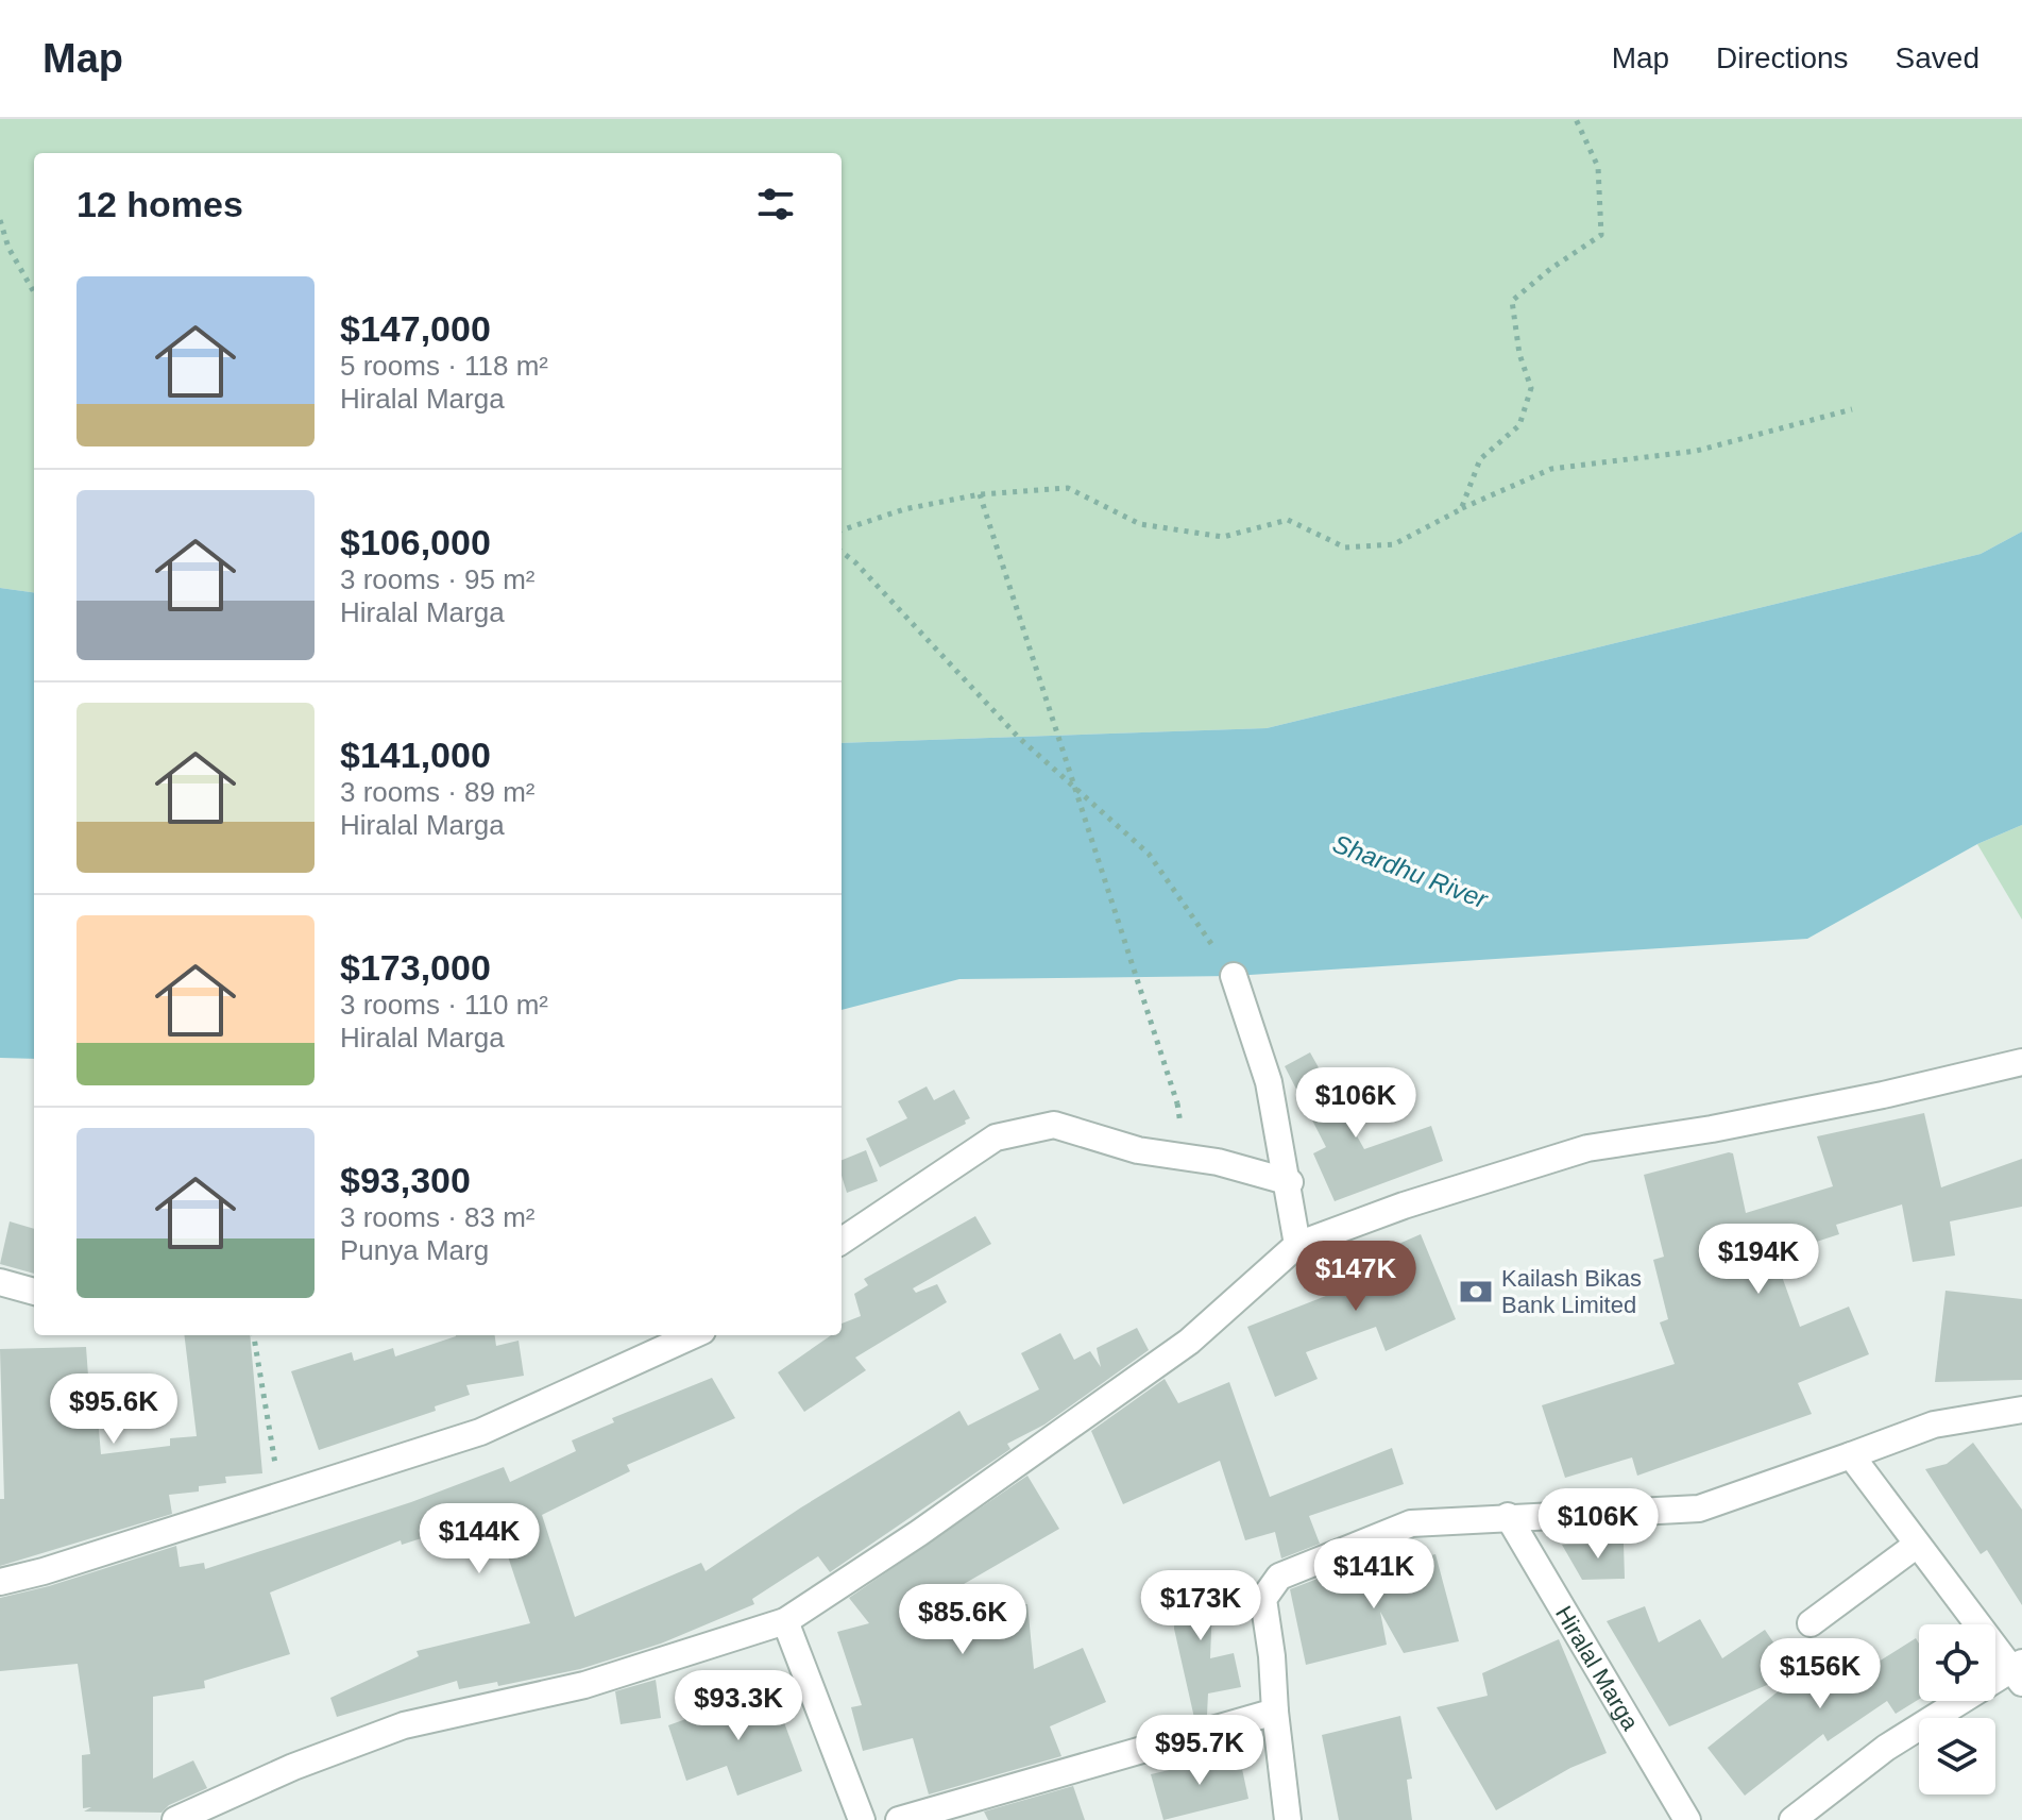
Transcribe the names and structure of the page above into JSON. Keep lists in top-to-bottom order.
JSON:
{
  "streets": {
    "street": ["Hiralal Marga"]
  },
  "water": ["Shardhu River"],
  "places": {
    "bank": ["Kailash Bikas Bank Limited"]
  },
  "page": {
    "header": "Map",
    "nav": ["Map", "Directions", "Saved"],
    "heading": "12 homes",
    "list": [
      {
        "name": "$147,000",
        "note": "5 rooms · 118 m² · Hiralal Marga"
      },
      {
        "name": "$106,000",
        "note": "3 rooms · 95 m² · Hiralal Marga"
      },
      {
        "name": "$141,000",
        "note": "3 rooms · 89 m² · Hiralal Marga"
      },
      {
        "name": "$173,000",
        "note": "3 rooms · 110 m² · Hiralal Marga"
      },
      {
        "name": "$93,300",
        "note": "3 rooms · 83 m² · Punya Marg"
      }
    ],
    "price": [
      "$106K",
      "$194K",
      "$147K",
      "$95.6K",
      "$106K",
      "$144K",
      "$141K",
      "$173K",
      "$85.6K",
      "$156K",
      "$93.3K",
      "$95.7K"
    ]
  }
}
